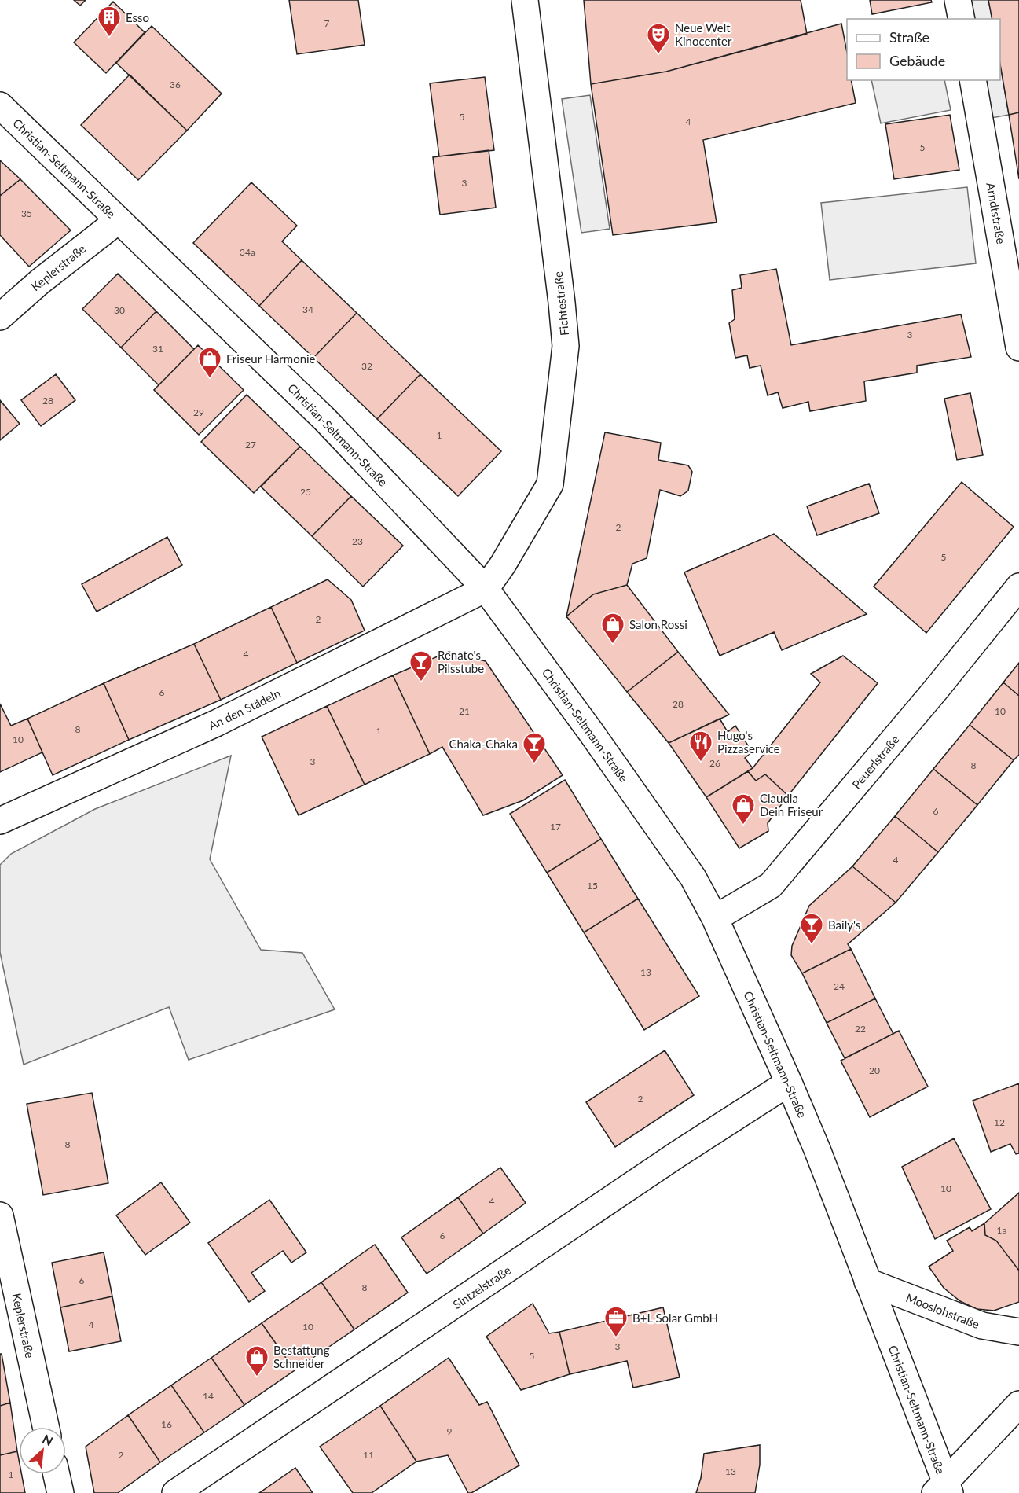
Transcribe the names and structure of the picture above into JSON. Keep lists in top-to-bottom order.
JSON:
{
  "streets": {
    "street": [
      "Christian-Seltmann-Straße",
      "Arndtstraße",
      "Keplerstraße",
      "Fichtestraße",
      "An den Städeln",
      "Peuerlstraße",
      "Sintzelstraße",
      "Mooslohstraße"
    ]
  },
  "crossings": [
    ["Christian-Seltmann-Straße", "Keplerstraße"],
    ["Christian-Seltmann-Straße", "Fichtestraße"],
    ["Christian-Seltmann-Straße", "An den Städeln"],
    ["Christian-Seltmann-Straße", "Peuerlstraße"],
    ["Christian-Seltmann-Straße", "Sintzelstraße"],
    ["Christian-Seltmann-Straße", "Mooslohstraße"],
    ["Fichtestraße", "An den Städeln"]
  ],
  "places": {
    "building": ["Esso"],
    "theatre": ["Neue Welt Kinocenter"],
    "shop": [
      "Friseur Harmonie",
      "Salon Rossi",
      "Claudia Dein Friseur",
      "Bestattung Schneider"
    ],
    "bar": ["Renate's Pilsstube", "Chaka-Chaka", "Baily's"],
    "restaurant": ["Hugo's Pizzaservice"],
    "office": ["B+L Solar GmbH"]
  },
  "house_numbers": [
    "7",
    "36",
    "5",
    "4",
    "5",
    "3",
    "35",
    "34a",
    "34",
    "30",
    "3",
    "31",
    "32",
    "28",
    "29",
    "1",
    "27",
    "25",
    "2",
    "23",
    "5",
    "2",
    "4",
    "6",
    "28",
    "21",
    "10",
    "8",
    "1",
    "10",
    "3",
    "26",
    "8",
    "6",
    "17",
    "4",
    "15",
    "13",
    "24",
    "22",
    "20",
    "2",
    "12",
    "8",
    "10",
    "4",
    "1a",
    "6",
    "6",
    "8",
    "4",
    "10",
    "3",
    "5",
    "14",
    "16",
    "9",
    "2",
    "11",
    "13",
    "1"
  ],
  "legend": ["Straße", "Gebäude"],
  "north": "top right"
}
